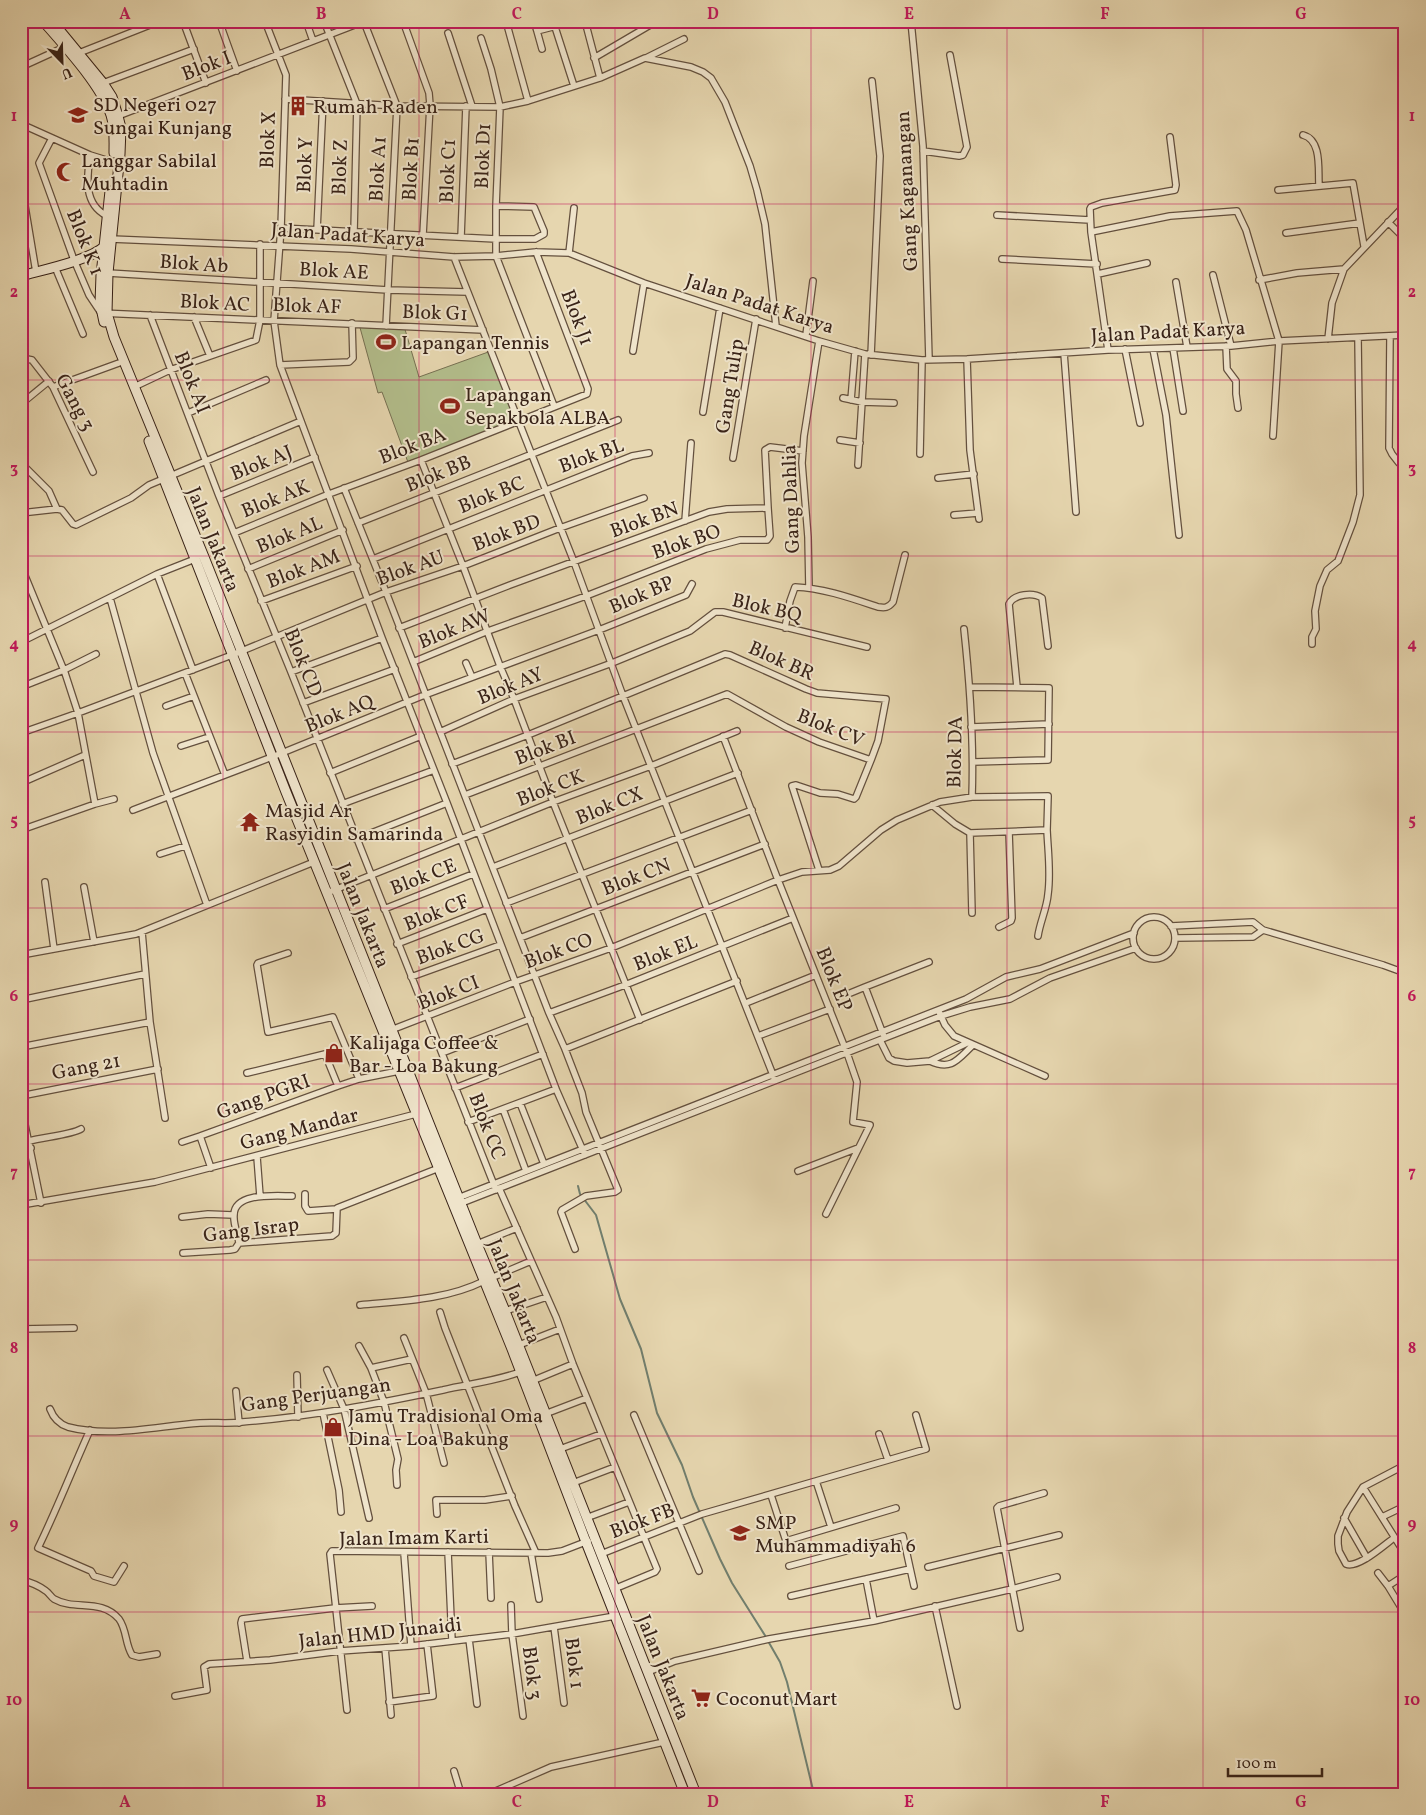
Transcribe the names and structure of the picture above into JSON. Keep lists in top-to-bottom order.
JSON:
{
  "streets": {
    "main road": ["Jalan Jakarta"],
    "street": [
      "Blok I",
      "Blok X",
      "Blok D1",
      "Blok Y",
      "Blok Z",
      "Blok A1",
      "Blok B1",
      "Blok C1",
      "Gang Kaganangan",
      "Jalan Padat Karya",
      "Blok K 1",
      "Blok Ab",
      "Blok AE",
      "Blok AC",
      "Blok AF",
      "Blok G1",
      "Blok J1",
      "Blok AI",
      "Gang Tulip",
      "Gang 3",
      "Blok BA",
      "Blok BL",
      "Blok AJ",
      "Blok BB",
      "Blok BC",
      "Blok AK",
      "Gang Dahlia",
      "Blok BN",
      "Blok BD",
      "Blok AL",
      "Blok BO",
      "Blok AU",
      "Blok AM",
      "Blok BP",
      "Blok BQ",
      "Blok AW",
      "Blok BR",
      "Blok CD",
      "Blok AY",
      "Blok AQ",
      "Blok CV",
      "Blok BI",
      "Blok DA",
      "Blok CK",
      "Blok CX",
      "Blok CE",
      "Blok CN",
      "Blok CF",
      "Blok CG",
      "Blok CO",
      "Blok EL",
      "Blok EP",
      "Blok CI",
      "Gang 21",
      "Gang PGRI",
      "Blok CC",
      "Gang Mandar",
      "Gang Israp",
      "Gang Perjuangan",
      "Blok FB",
      "Jalan Imam Karti",
      "Jalan HMD Junaidi",
      "Blok 1",
      "Blok 3"
    ]
  },
  "crossings": [
    ["Blok I", "Blok X"],
    ["Blok I", "Jalan Jakarta"],
    ["Blok X", "Jalan Padat Karya"],
    ["Blok X", "Blok Ab"],
    ["Blok X", "Blok AE"],
    ["Blok X", "Blok AF"],
    ["Blok X", "Blok BA"],
    ["Blok X", "Blok AJ"],
    ["Blok X", "Blok AK"],
    ["Blok X", "Blok AL"],
    ["Blok X", "Blok AU"],
    ["Blok X", "Blok AM"],
    ["Blok X", "Blok AQ"],
    ["Blok X", "Blok CK"],
    ["Blok X", "Blok CE"],
    ["Blok X", "Blok CF"],
    ["Blok X", "Blok CG"],
    ["Blok X", "Blok CO"],
    ["Blok X", "Blok CI"],
    ["Blok D1", "Jalan Padat Karya"],
    ["Blok A1", "Jalan Padat Karya"],
    ["Blok A1", "Blok AE"],
    ["Blok A1", "Blok AF"],
    ["Blok A1", "Blok G1"],
    ["Gang Kaganangan", "Jalan Padat Karya"],
    ["Jalan Padat Karya", "Blok J1"],
    ["Jalan Padat Karya", "Gang Tulip"],
    ["Jalan Padat Karya", "Gang Dahlia"],
    ["Jalan Padat Karya", "Jalan Jakarta"],
    ["Blok K 1", "Blok AC"],
    ["Blok K 1", "Jalan Jakarta"],
    ["Blok Ab", "Blok AE"],
    ["Blok Ab", "Jalan Jakarta"],
    ["Blok AC", "Blok AF"],
    ["Blok AC", "Blok AI"],
    ["Blok AC", "Jalan Jakarta"],
    ["Blok AF", "Blok G1"],
    ["Blok J1", "Blok BA"],
    ["Blok AI", "Blok CD"],
    ["Blok BA", "Blok AK"],
    ["Blok BL", "Blok BC"],
    ["Blok AJ", "Blok CD"],
    ["Blok AK", "Blok CD"],
    ["Blok BN", "Blok BO"],
    ["Blok BD", "Blok AU"],
    ["Blok AL", "Blok CD"],
    ["Jalan Jakarta", "Blok AU"],
    ["Jalan Jakarta", "Blok AQ"],
    ["Jalan Jakarta", "Blok CI"],
    ["Jalan Jakarta", "Gang PGRI"],
    ["Jalan Jakarta", "Blok CC"],
    ["Jalan Jakarta", "Gang Mandar"],
    ["Jalan Jakarta", "Gang Perjuangan"],
    ["Jalan Jakarta", "Blok FB"],
    ["Jalan Jakarta", "Jalan Imam Karti"],
    ["Jalan Jakarta", "Jalan HMD Junaidi"],
    ["Blok BO", "Blok AW"],
    ["Blok AU", "Blok CD"],
    ["Blok AM", "Blok CD"],
    ["Blok BP", "Blok AQ"],
    ["Blok BQ", "Blok AY"],
    ["Blok BR", "Blok CV"],
    ["Blok CD", "Blok AQ"],
    ["Blok CD", "Blok CE"],
    ["Blok CD", "Blok CF"],
    ["Blok CD", "Blok CG"],
    ["Blok CD", "Blok CI"],
    ["Blok CD", "Blok CC"],
    ["Blok CV", "Blok BI"],
    ["Blok CV", "Blok DA"],
    ["Blok DA", "Blok CO"],
    ["Blok DA", "Blok EP"],
    ["Blok CK", "Blok EP"],
    ["Blok CX", "Blok EP"],
    ["Blok CN", "Blok EP"],
    ["Blok CO", "Blok CI"],
    ["Blok EL", "Blok EP"],
    ["Blok CI", "Blok CC"],
    ["Gang PGRI", "Gang Mandar"],
    ["Blok CC", "Blok FB"],
    ["Jalan Imam Karti", "Jalan HMD Junaidi"],
    ["Jalan HMD Junaidi", "Blok 1"],
    ["Jalan HMD Junaidi", "Blok 3"]
  ],
  "places": {
    "building": ["Rumah Raden"],
    "school or university": ["SD Negeri 027 Sungai Kunjang", "SMP Muhammadiyah 6"],
    "mosque": ["Langgar Sabilal Muhtadin"],
    "sports": ["Lapangan Tennis", "Lapangan Sepakbola ALBA"],
    "temple": ["Masjid Ar Rasyidin Samarinda"],
    "shop": ["Kalijaga Coffee & Bar - Loa Bakung", "Jamu Tradisional Oma Dina - Loa Bakung"],
    "supermarket": ["Coconut Mart"]
  },
  "scale_bar": "100 m",
  "north": "bottom right",
  "grid": {
    "columns": [
      "A",
      "B",
      "C",
      "D",
      "E",
      "F",
      "G"
    ],
    "rows": [
      "1",
      "2",
      "3",
      "4",
      "5",
      "6",
      "7",
      "8",
      "9",
      "10"
    ]
  }
}
